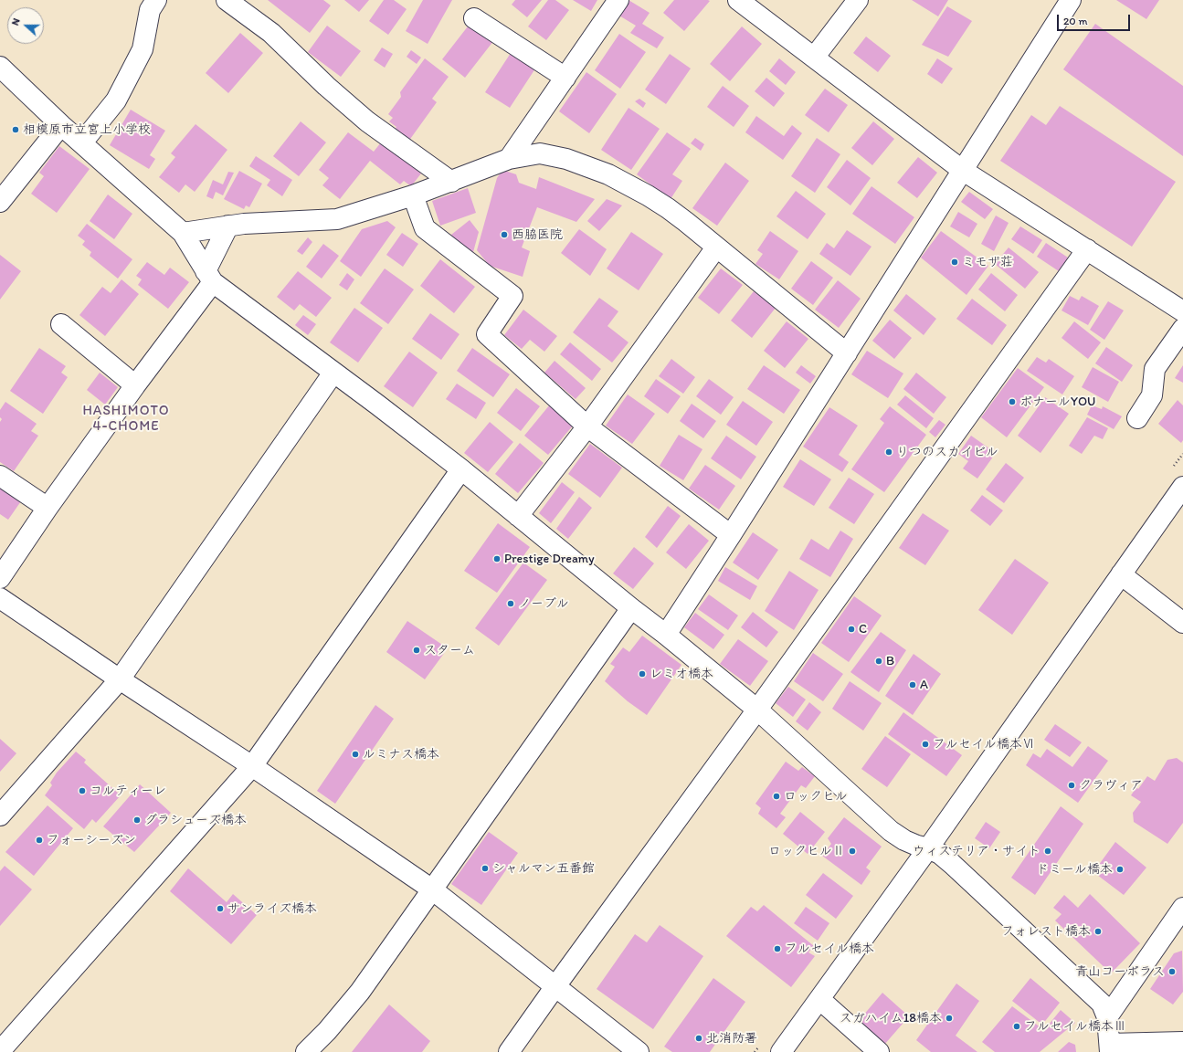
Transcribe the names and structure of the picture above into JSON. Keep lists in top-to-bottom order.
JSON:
{
  "districts": ["HASHIMOTO 4-CHOME"],
  "places": [
    "相模原市立宮上小学校",
    "西脇医院",
    "ミモザ荘",
    "ボナールYOU",
    "りつのスカイビル",
    "Prestige Dreamy",
    "ノーブル",
    "C",
    "スターム",
    "B",
    "レミオ橋本",
    "A",
    "フルセイル橋本Ⅵ",
    "ルミナス橋本",
    "クラヴィア",
    "コルティーレ",
    "ロックヒル",
    "グラシューズ橋本",
    "フォーシーズン",
    "ロックヒルⅡ",
    "ウィステリア・サイト",
    "シャルマン五番館",
    "ドミール橋本",
    "サンライズ橋本",
    "フォレスト橋本",
    "フルセイル橋本",
    "青山コーポラス",
    "スガハイム18橋本",
    "フルセイル橋本Ⅲ",
    "北消防署"
  ],
  "scale_bar": "20 m",
  "north": "left"
}
